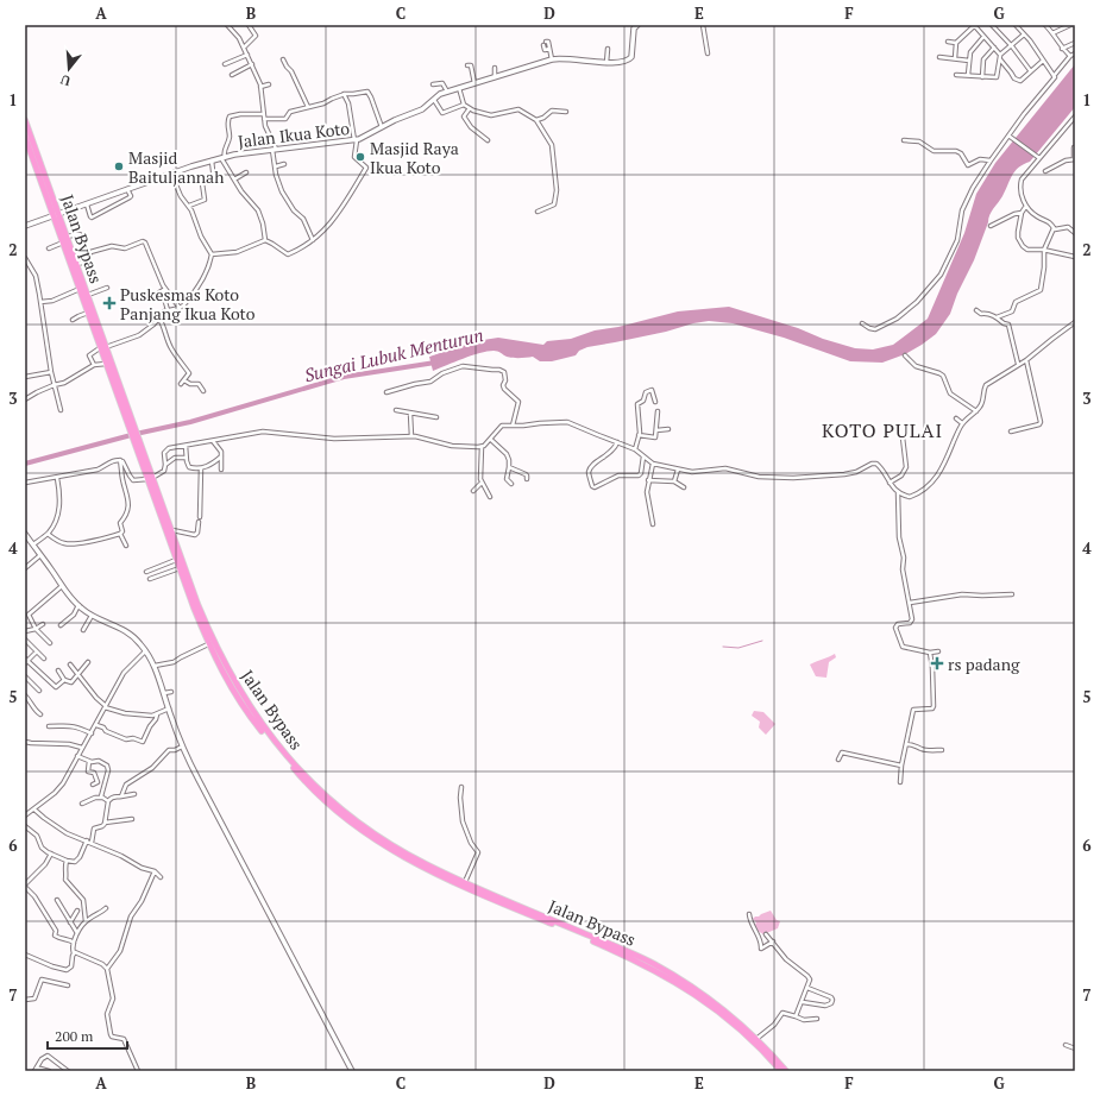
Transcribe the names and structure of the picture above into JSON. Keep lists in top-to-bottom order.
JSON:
{
  "streets": {
    "highway": ["Jalan Bypass"],
    "street": ["Jalan Ikua Koto"]
  },
  "crossings": [
    ["Jalan Ikua Koto", "Jalan Bypass"]
  ],
  "districts": ["KOTO PULAI"],
  "water": ["Sungai Lubuk Menturun"],
  "places": {
    "other": ["Masjid Raya Ikua Koto", "Masjid Baituljannah"],
    "health": ["Puskesmas Koto Panjang Ikua Koto", "rs padang"]
  },
  "scale_bar": "200 m",
  "north": "bottom",
  "grid": {
    "columns": [
      "A",
      "B",
      "C",
      "D",
      "E",
      "F",
      "G"
    ],
    "rows": [
      "1",
      "2",
      "3",
      "4",
      "5",
      "6",
      "7"
    ]
  }
}
